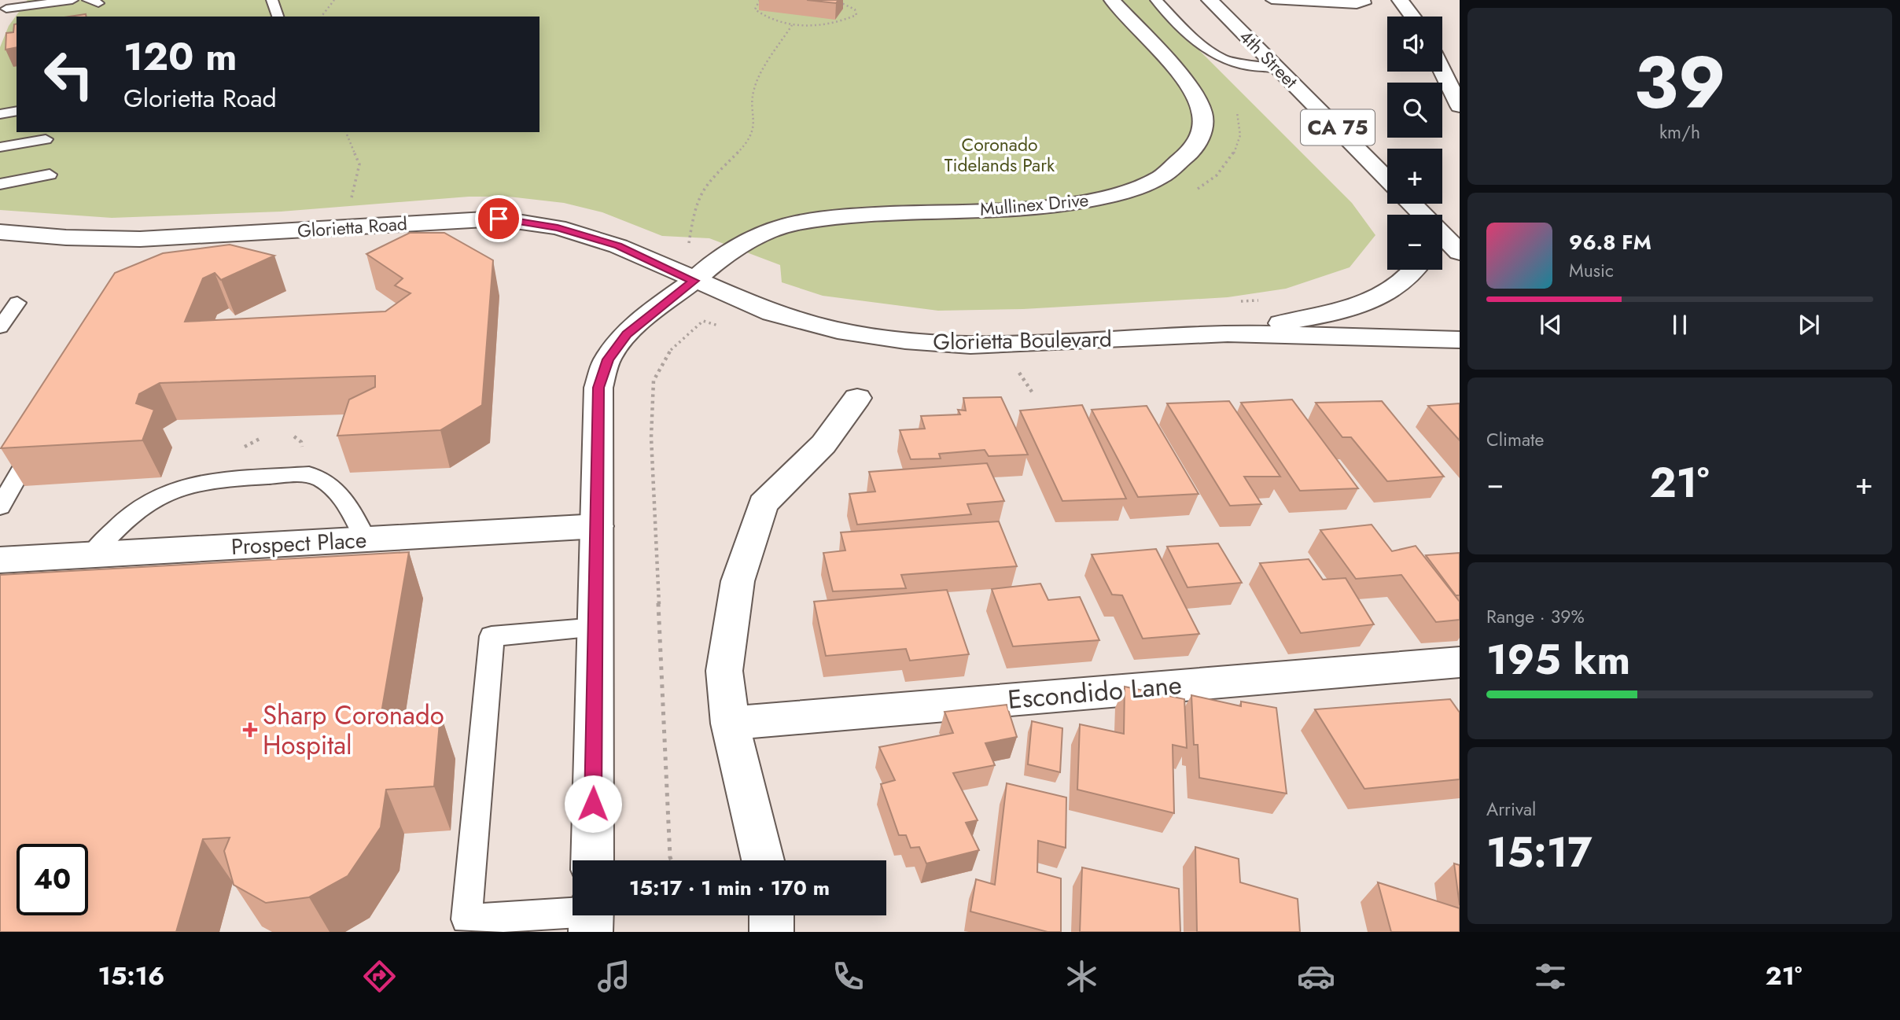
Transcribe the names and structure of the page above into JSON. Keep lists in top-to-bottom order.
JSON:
{
  "streets": {
    "main road": [
      "4th Street",
      "CA 75",
      "Mullinex Drive",
      "Glorietta Road",
      "Glorietta Boulevard",
      "Prospect Place",
      "Escondido Lane"
    ]
  },
  "crossings": [
    ["Mullinex Drive", "Glorietta Road"],
    ["Mullinex Drive", "Glorietta Boulevard"],
    ["Mullinex Drive", "Prospect Place"],
    ["Glorietta Road", "Glorietta Boulevard"]
  ],
  "parks": ["Coronado Tidelands Park"],
  "places": {
    "health": ["Sharp Coronado Hospital"]
  },
  "page": {
    "tile": [
      ["39", "km/h"],
      "Climate",
      ["Range · 39%", "195 km"],
      ["Arrival", "15:17"]
    ],
    "map_buttons": ["+", "−"],
    "turn": ["120 m", "Glorietta Road"],
    "song": ["96.8 FM", "Music"],
    "heat": ["−", "21°", "+"],
    "limit": "40",
    "trip": "15:17 · 1 min · 170 m",
    "tabs": ["15:16", "21°"]
  }
}
